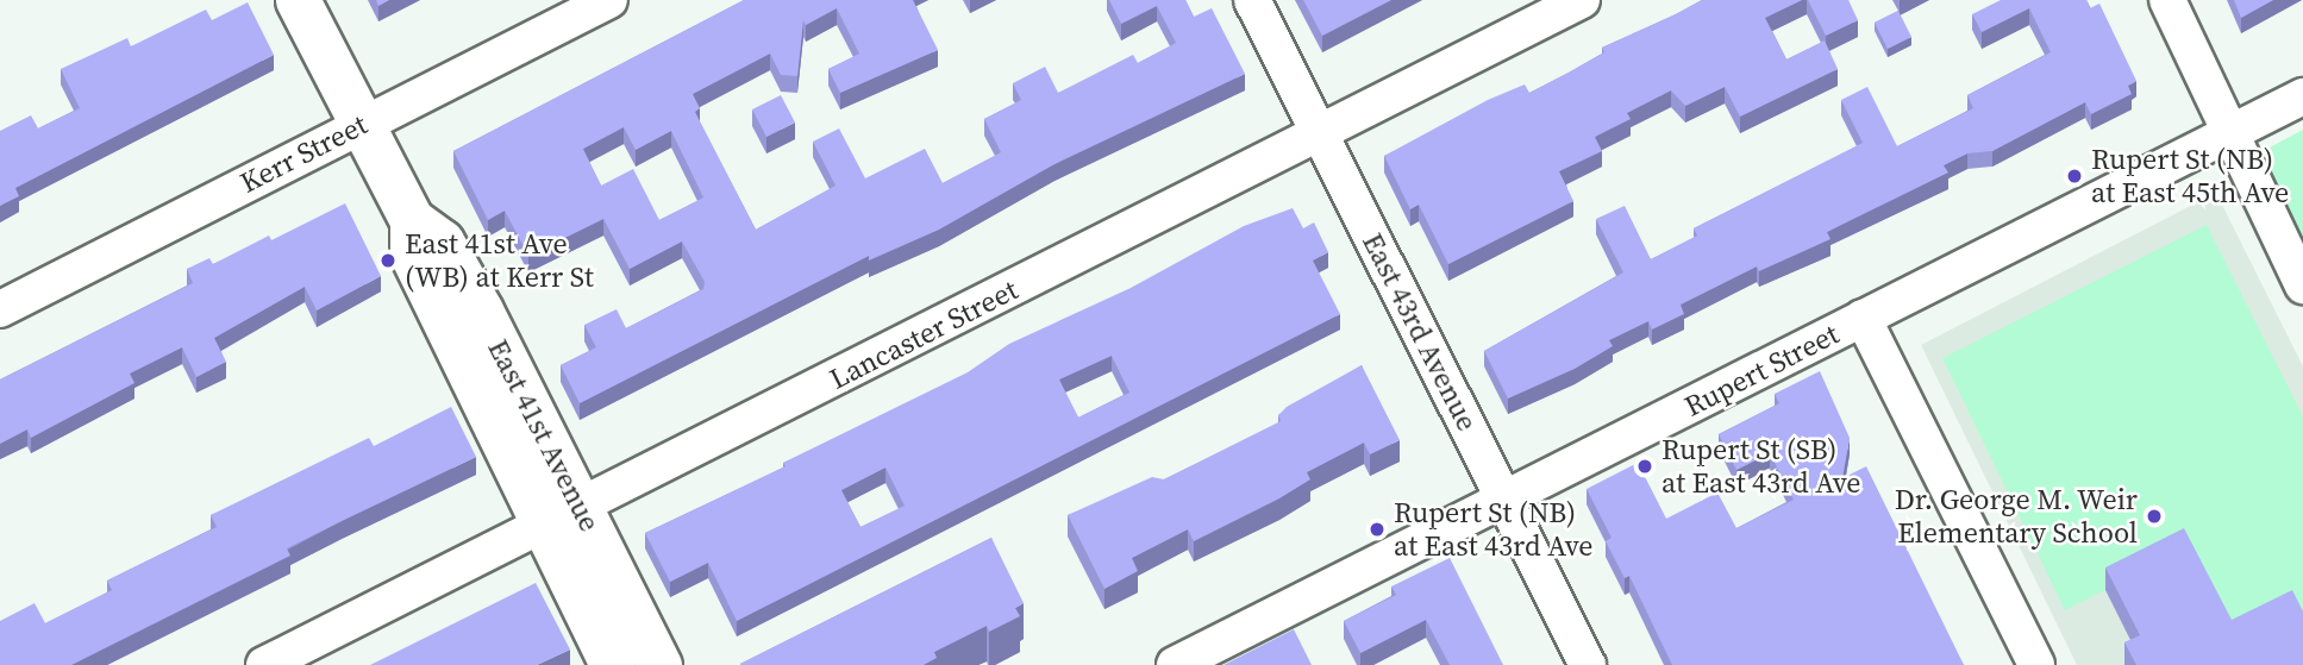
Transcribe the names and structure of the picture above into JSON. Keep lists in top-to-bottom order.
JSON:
{
  "streets": {
    "main road": ["East 41st Avenue"],
    "street": [
      "Kerr Street",
      "East 43rd Avenue",
      "Lancaster Street",
      "Rupert Street"
    ]
  },
  "crossings": [
    ["Kerr Street", "East 41st Avenue"],
    ["East 43rd Avenue", "Lancaster Street"],
    ["East 43rd Avenue", "Rupert Street"],
    ["Lancaster Street", "East 41st Avenue"]
  ],
  "places": [
    "Rupert St (NB) at East 45th Ave",
    "East 41st Ave (WB) at Kerr St",
    "Rupert St (SB) at East 43rd Ave",
    "Dr. George M. Weir Elementary School",
    "Rupert St (NB) at East 43rd Ave"
  ]
}
